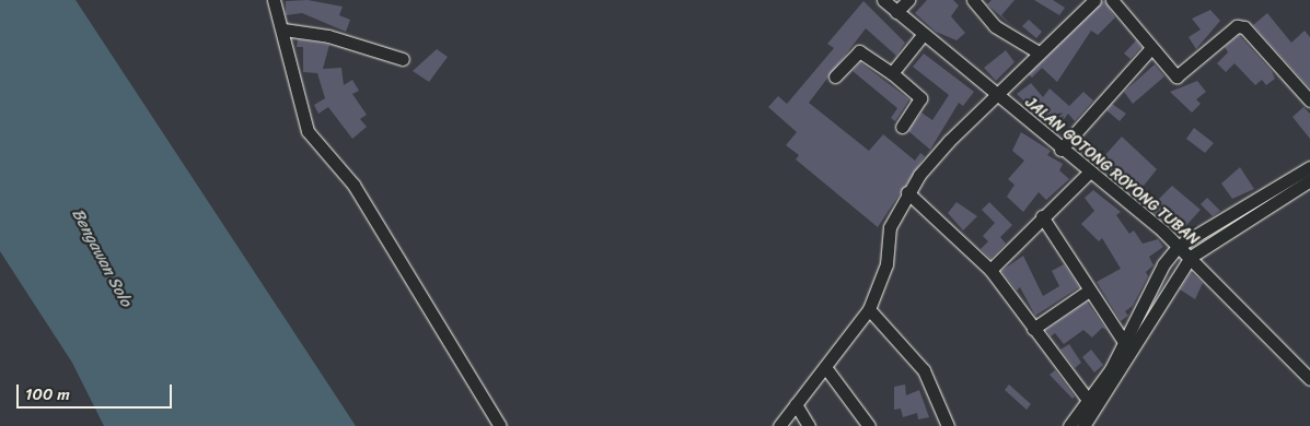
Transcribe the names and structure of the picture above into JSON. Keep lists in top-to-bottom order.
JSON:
{
  "streets": {
    "street": ["JALAN GOTONG ROYONG TUBAN"]
  },
  "water": ["Bengawan Solo"],
  "scale_bar": "100 m"
}
